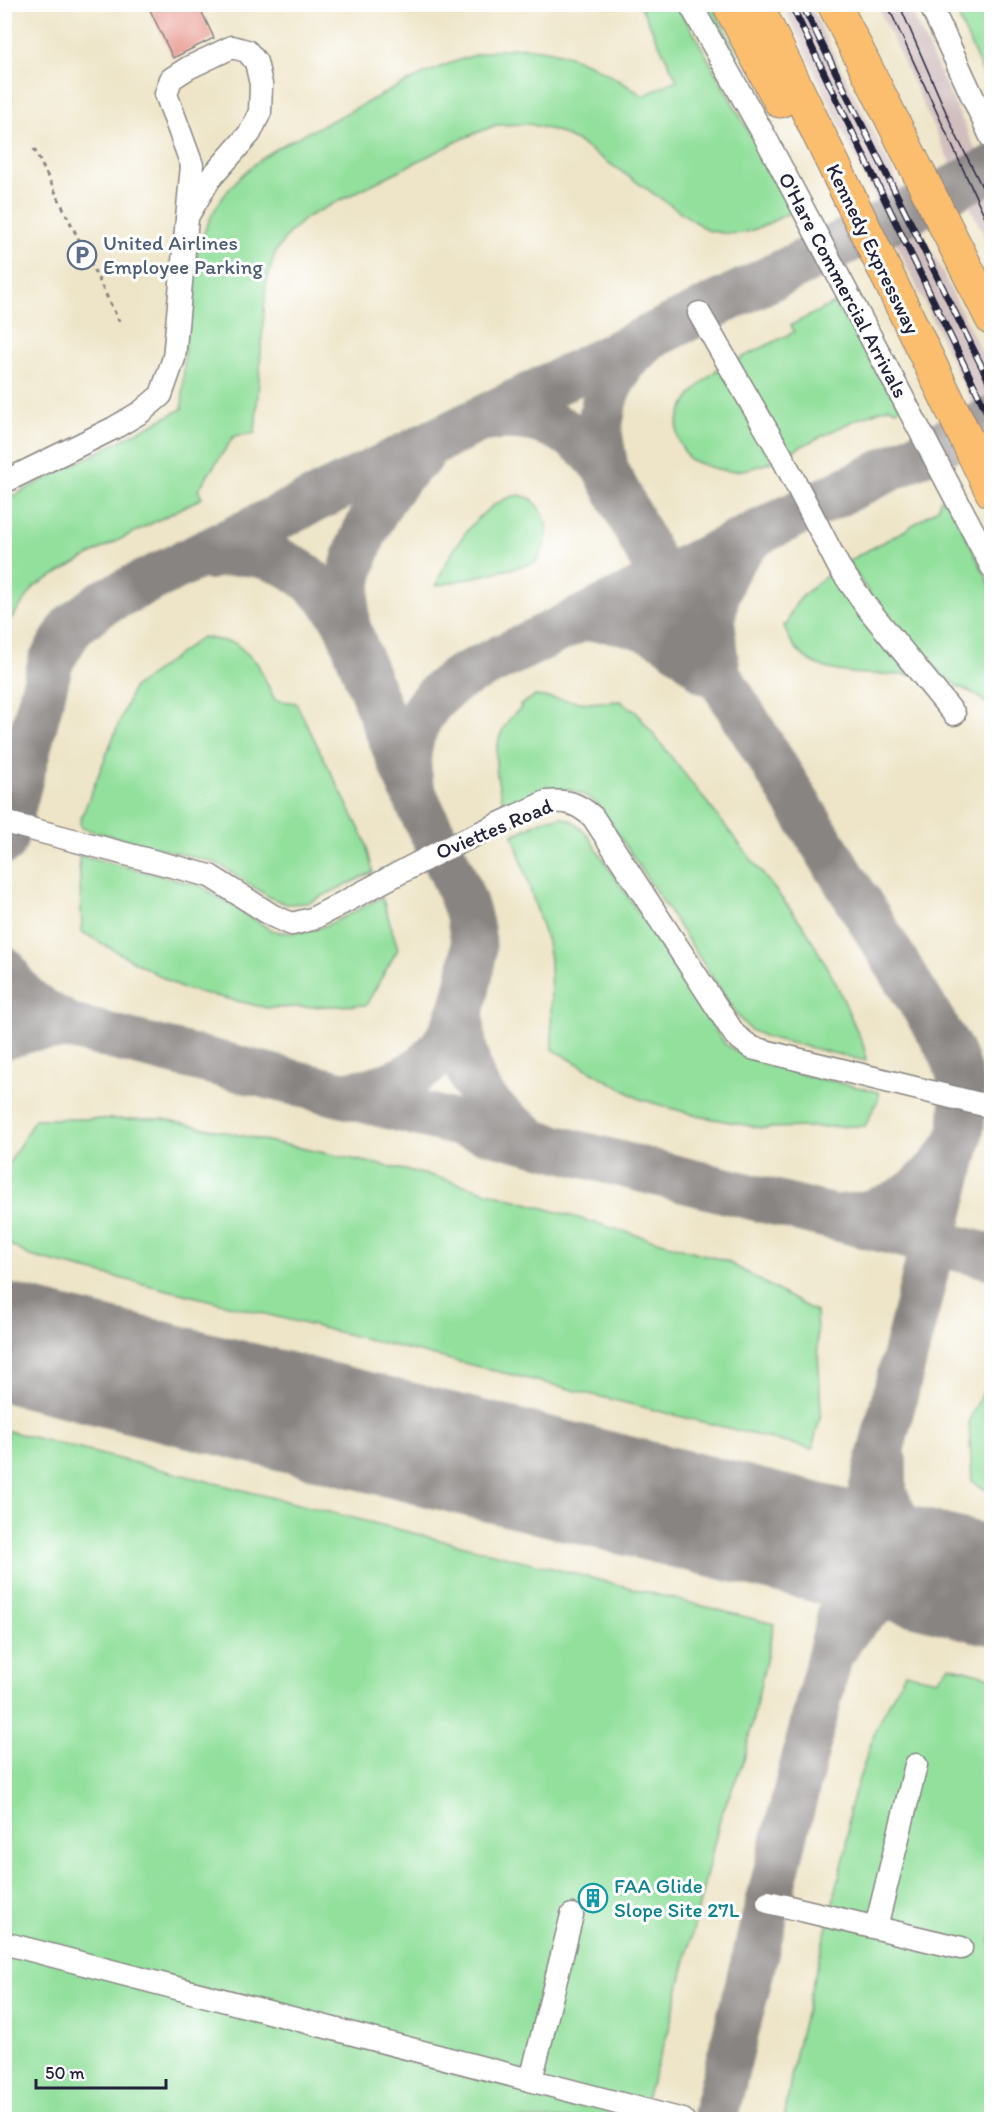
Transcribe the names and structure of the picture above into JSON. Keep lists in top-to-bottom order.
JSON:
{
  "streets": {
    "highway": ["Kennedy Expressway"],
    "lane": ["O'Hare Commercial Arrivals", "Oviettes Road"]
  },
  "places": {
    "parking": ["United Airlines Employee Parking"],
    "building": ["FAA Glide Slope Site 27L"]
  },
  "scale_bar": "50 m"
}
